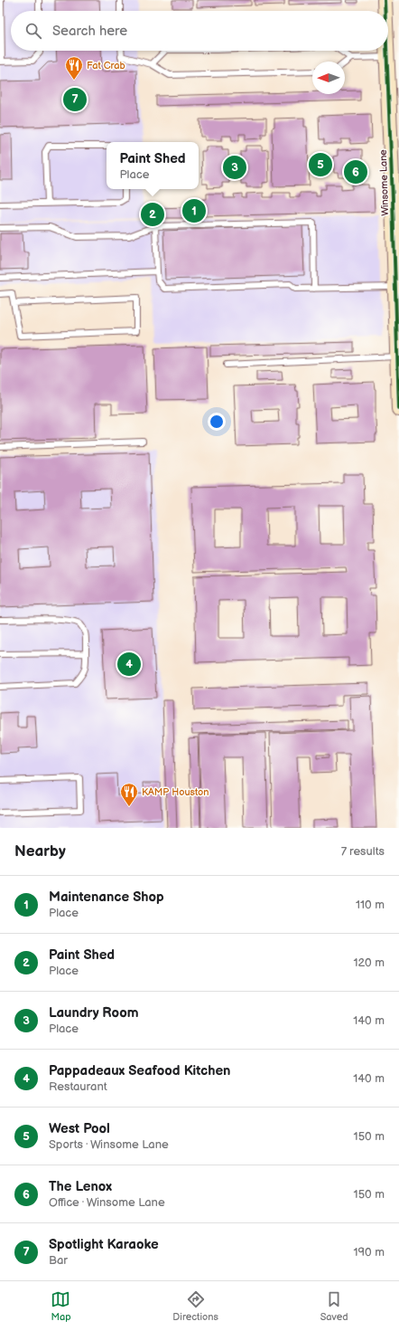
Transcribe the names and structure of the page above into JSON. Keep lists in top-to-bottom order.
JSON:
{
  "streets": {
    "street": ["Winsome Lane"]
  },
  "places": {
    "restaurant": ["Fat Crab", "KAMP Houston"]
  },
  "north": "left",
  "page": {
    "search": "Search here",
    "pins": [
      "7",
      "5",
      "3",
      "6",
      "1",
      "2",
      "4"
    ],
    "popup": ["Paint Shed", "Place"],
    "heading": ["Nearby", "7 results"],
    "list": [
      {
        "mark": "1",
        "name": "Maintenance Shop",
        "note": "Place",
        "value": "110 m"
      },
      {
        "mark": "2",
        "name": "Paint Shed",
        "note": "Place",
        "value": "120 m"
      },
      {
        "mark": "3",
        "name": "Laundry Room",
        "note": "Place",
        "value": "140 m"
      },
      {
        "mark": "4",
        "name": "Pappadeaux Seafood Kitchen",
        "note": "Restaurant",
        "value": "140 m"
      },
      {
        "mark": "5",
        "name": "West Pool",
        "note": "Sports · Winsome Lane",
        "value": "150 m"
      },
      {
        "mark": "6",
        "name": "The Lenox",
        "note": "Office · Winsome Lane",
        "value": "150 m"
      },
      {
        "mark": "7",
        "name": "Spotlight Karaoke",
        "note": "Bar",
        "value": "190 m"
      }
    ],
    "nav": ["Map", "Directions", "Saved"]
  }
}
